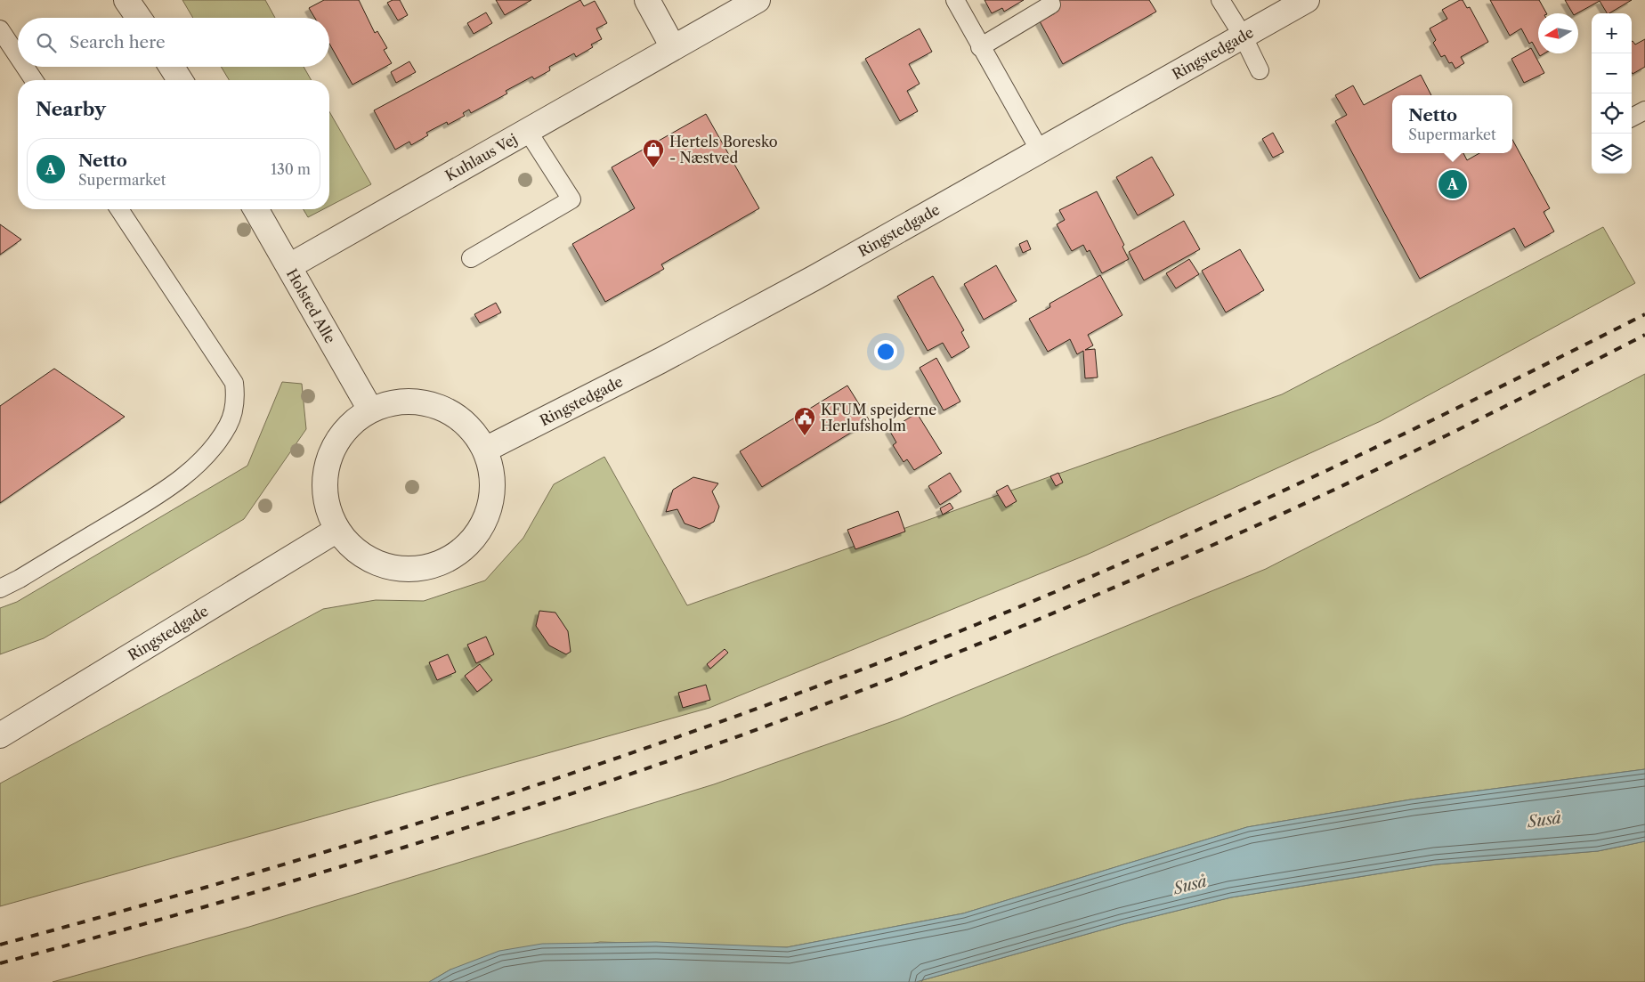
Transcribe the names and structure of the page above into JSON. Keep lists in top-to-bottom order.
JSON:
{
  "streets": {
    "street": ["Ringstedgade", "Kuhlaus Vej", "Holsted Alle"]
  },
  "crossings": [
    ["Kuhlaus Vej", "Holsted Alle"]
  ],
  "water": ["Suså"],
  "places": {
    "shop": ["Hertels Boresko - Næstved"],
    "public building": ["KFUM spejderne Herlufsholm"]
  },
  "north": "left",
  "page": {
    "map_buttons": ["+", "−"],
    "search": "Search here",
    "heading": "Nearby",
    "popup": ["Netto", "Supermarket"],
    "list": [
      {
        "mark": "A",
        "name": "Netto",
        "note": "Supermarket",
        "value": "130 m"
      }
    ],
    "pins": "A"
  }
}
